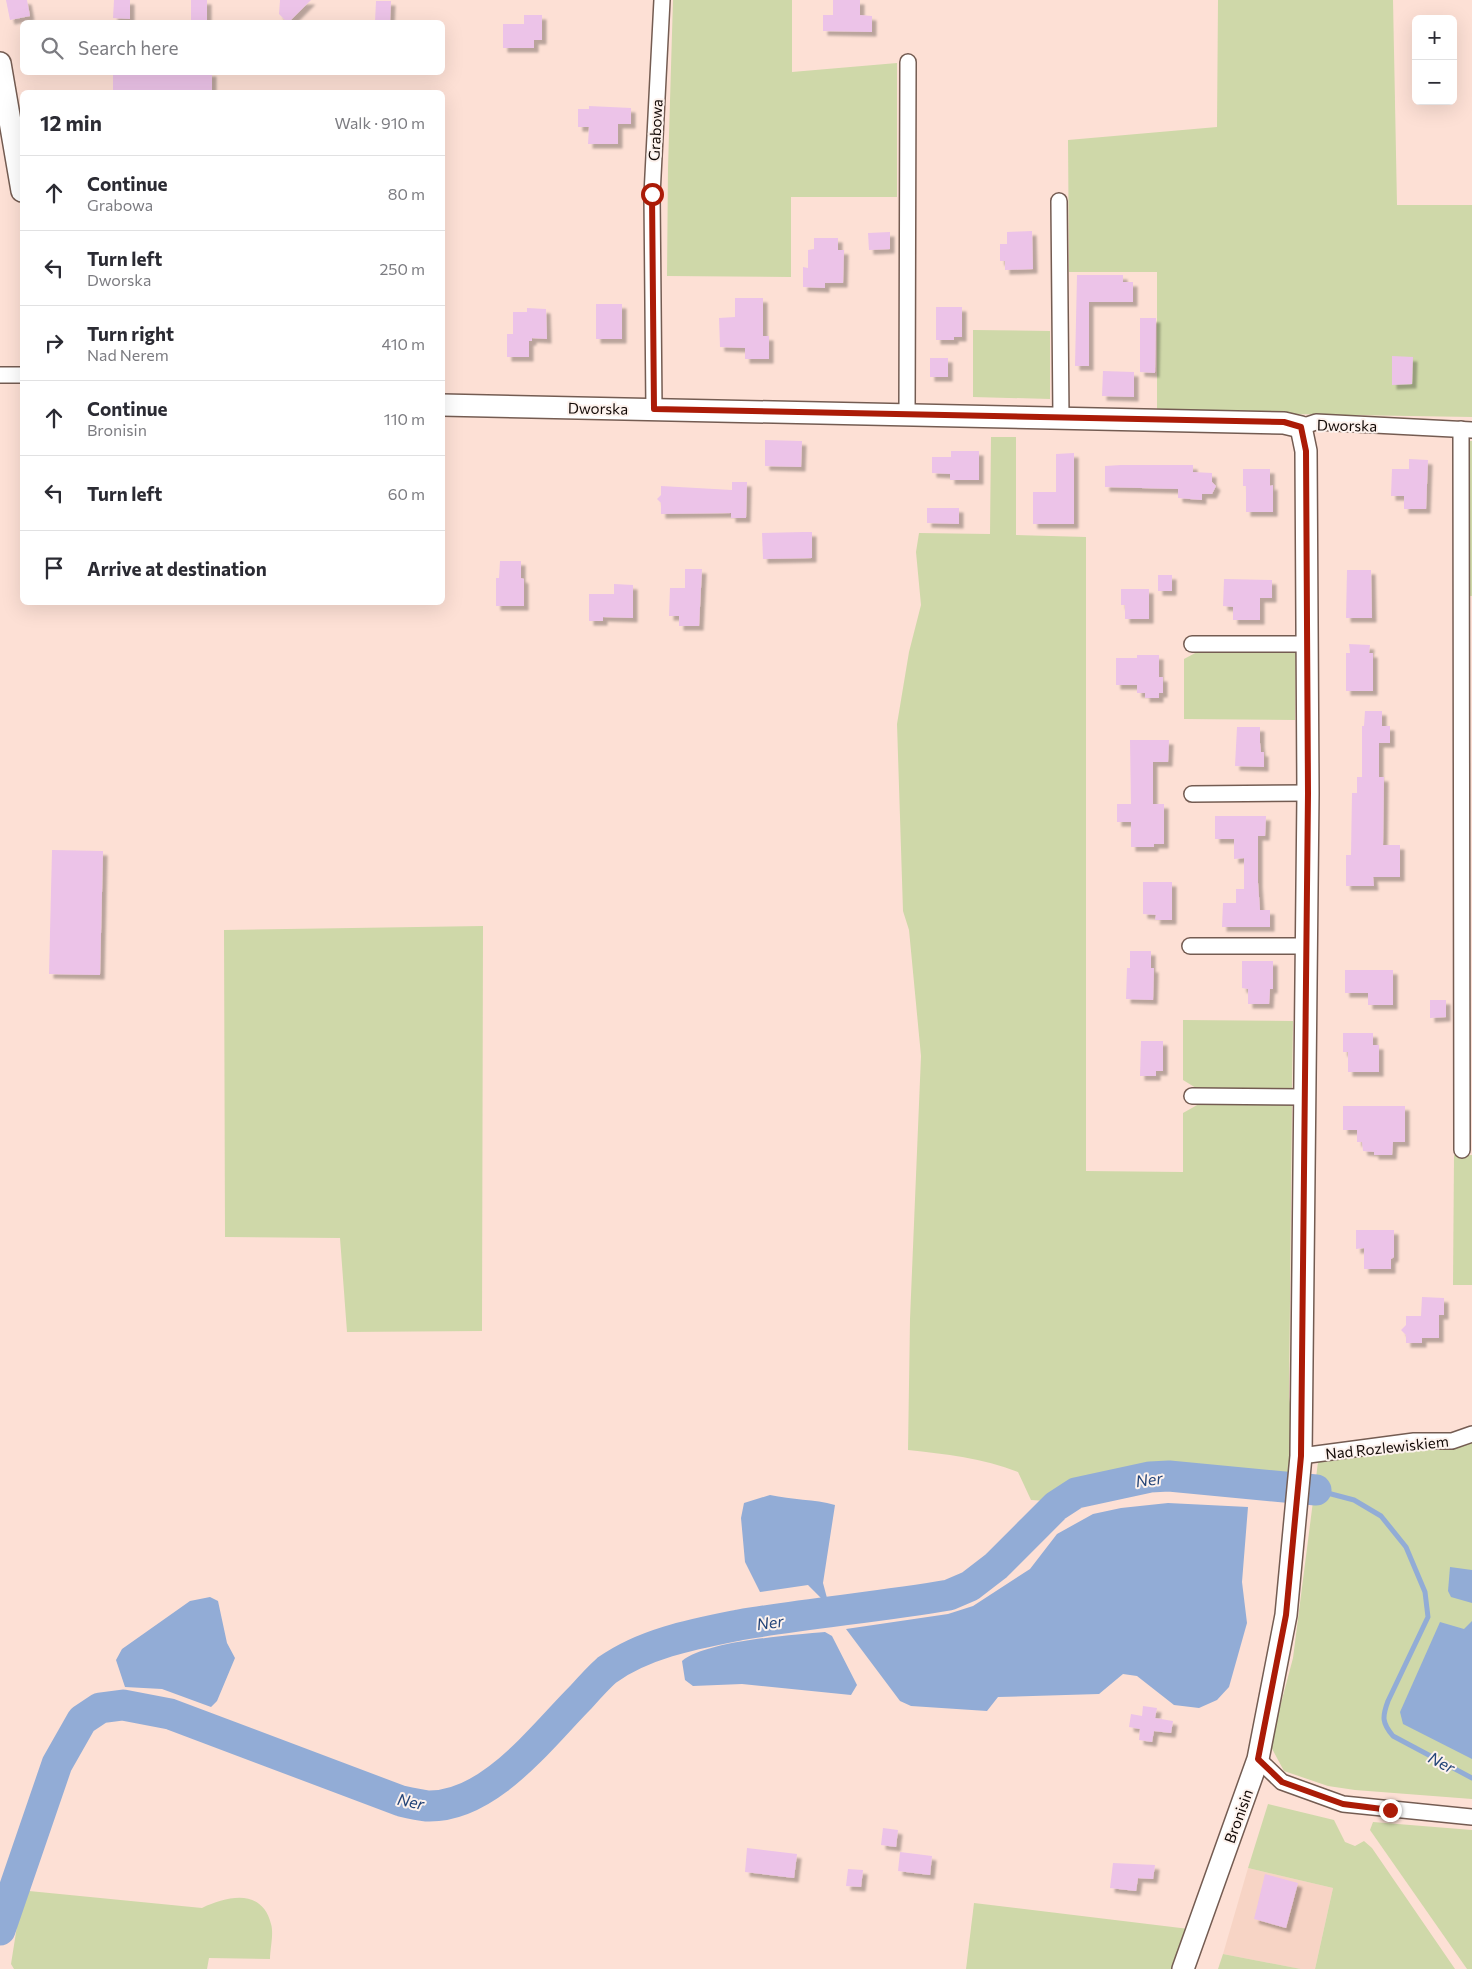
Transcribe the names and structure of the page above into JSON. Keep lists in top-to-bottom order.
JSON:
{
  "streets": {
    "street": [
      "Grabowa",
      "Dworska",
      "Nad Rozlewiskiem",
      "Bronisin"
    ]
  },
  "crossings": [
    ["Grabowa", "Dworska"],
    ["Dworska", "Bronisin"],
    ["Nad Rozlewiskiem", "Bronisin"]
  ],
  "water": ["Ner"],
  "page": {
    "map_buttons": ["+", "−"],
    "search": "Search here",
    "heading": ["12 min", "Walk · 910 m"],
    "list": [
      ["Continue", "Grabowa", "80 m"],
      ["Turn left", "Dworska", "250 m"],
      ["Turn right", "Nad Nerem", "410 m"],
      ["Continue", "Bronisin", "110 m"],
      ["Turn left", "60 m"],
      "Arrive at destination"
    ]
  }
}
